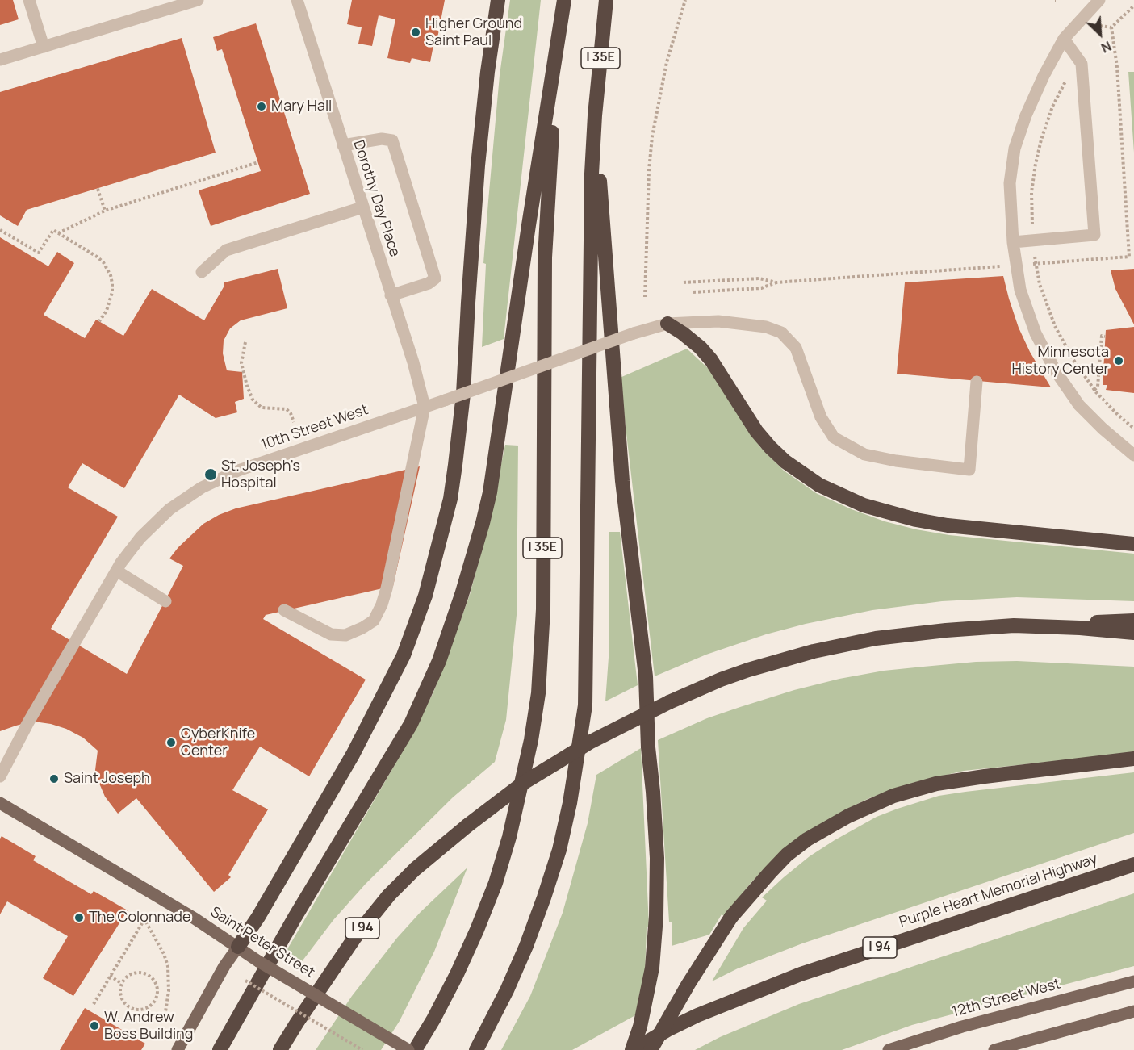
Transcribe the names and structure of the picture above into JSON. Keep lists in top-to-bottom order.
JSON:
{
  "streets": {
    "highway": ["I 35E", "Purple Heart Memorial Highway", "I 94"],
    "main road": ["Saint Peter Street", "12th Street West"],
    "street": ["Dorothy Day Place", "10th Street West"]
  },
  "crossings": [
    ["Dorothy Day Place", "10th Street West"]
  ],
  "places": [
    "Higher Ground Saint Paul",
    "Mary Hall",
    "Minnesota History Center",
    "St. Joseph's Hospital",
    "CyberKnife Center",
    "Saint Joseph",
    "The Colonnade",
    "W. Andrew Boss Building"
  ],
  "north": "bottom right"
}
